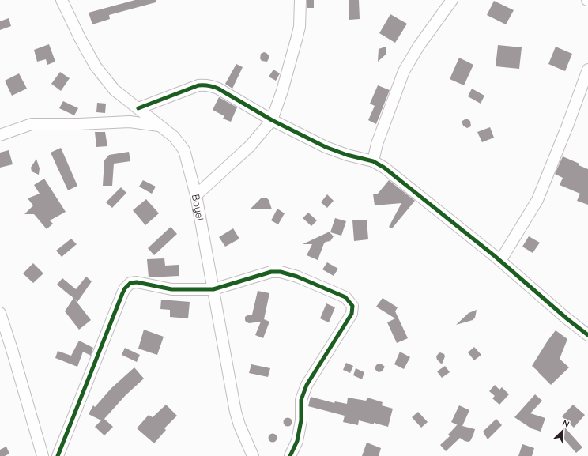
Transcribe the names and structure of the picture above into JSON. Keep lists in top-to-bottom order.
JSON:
{
  "streets": {
    "street": ["Boyei"]
  },
  "north": "top right"
}
